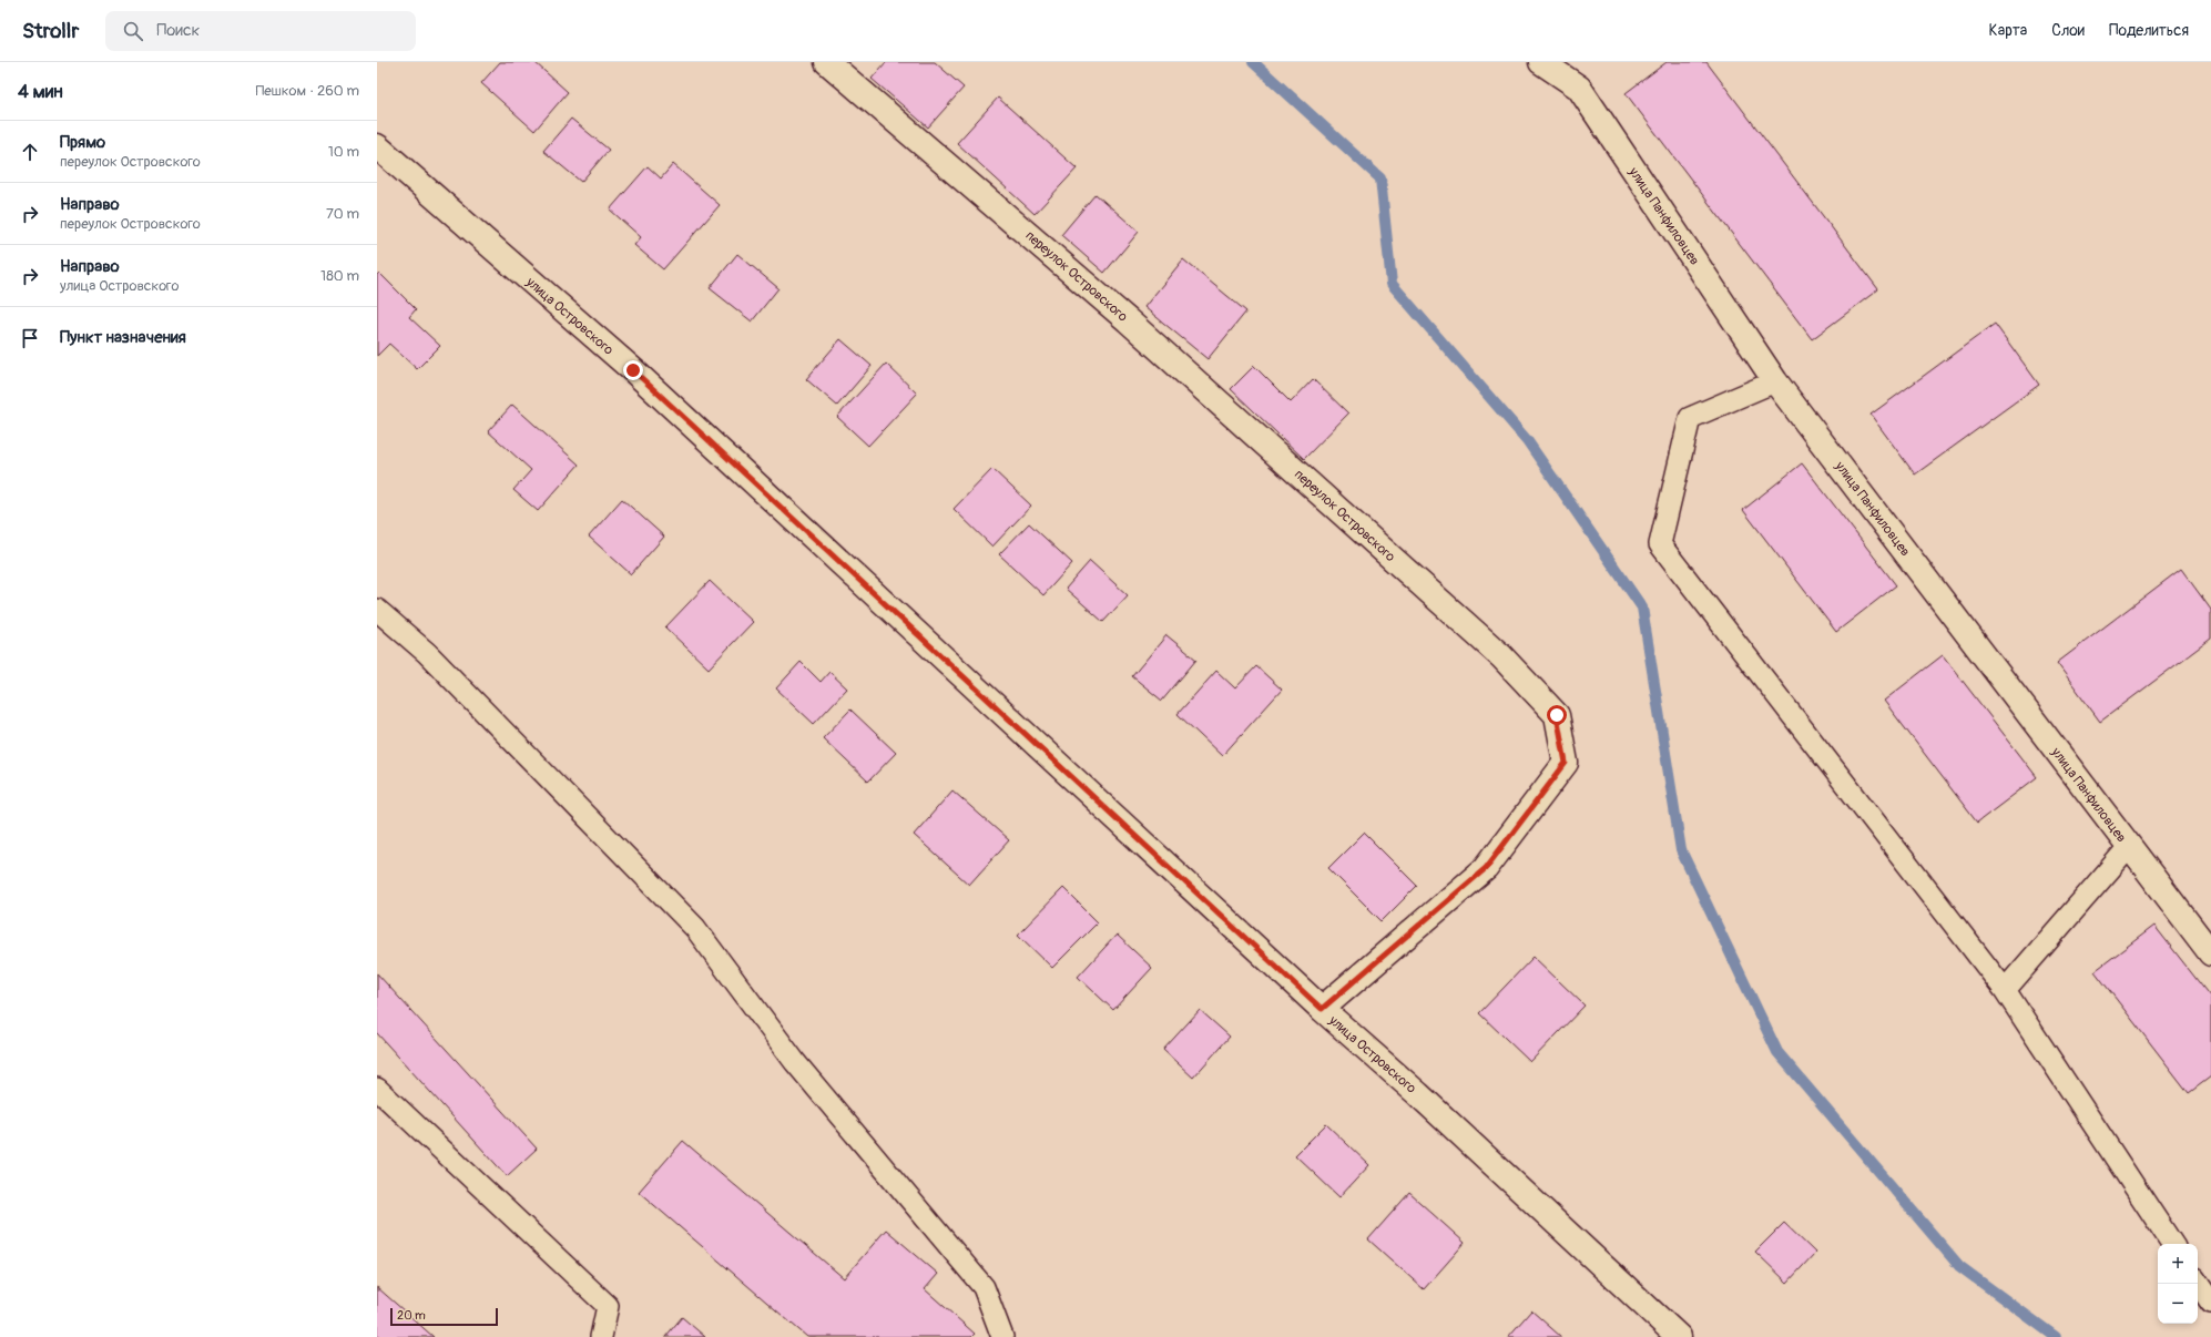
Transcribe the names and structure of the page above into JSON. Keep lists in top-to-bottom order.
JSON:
{
  "streets": {
    "street": ["улица Панфиловцев", "переулок Островского", "улица Островского"]
  },
  "crossings": [
    ["переулок Островского", "улица Островского"]
  ],
  "scale_bar": "20 m",
  "page": {
    "header": "Strollr",
    "search": "Поиск",
    "nav": ["Карта", "Слои", "Поделиться"],
    "heading": ["4 мин", "Пешком · 260 m"],
    "list": [
      ["Прямо", "переулок Островского", "10 m"],
      ["Направо", "переулок Островского", "70 m"],
      ["Направо", "улица Островского", "180 m"],
      "Пункт назначения"
    ],
    "map_buttons": ["+", "−"],
    "scale": "20 m"
  }
}
